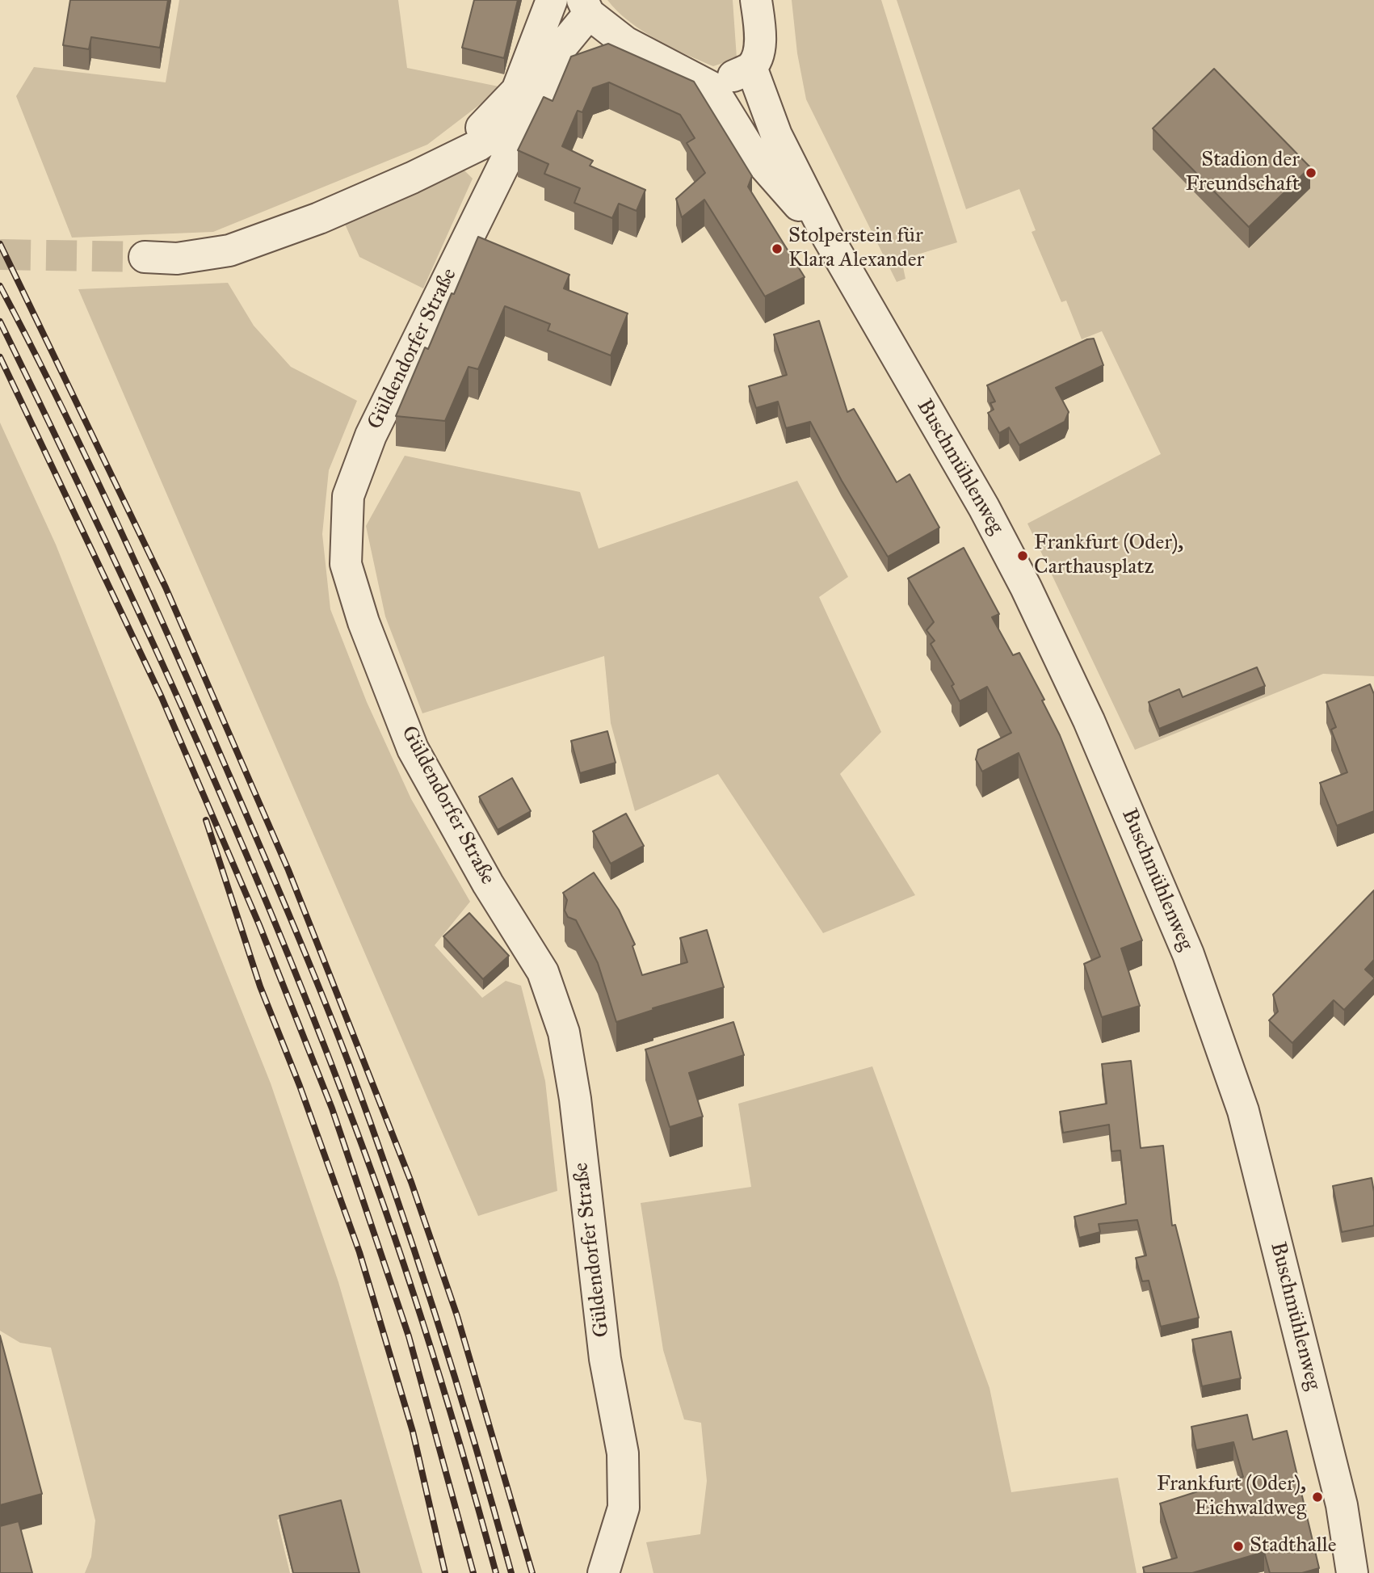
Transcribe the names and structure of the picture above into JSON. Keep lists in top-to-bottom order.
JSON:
{
  "streets": {
    "street": ["Güldendorfer Straße", "Buschmühlenweg"]
  },
  "places": [
    "Stadion der Freundschaft",
    "Stolperstein für Klara Alexander",
    "Frankfurt (Oder), Carthausplatz",
    "Frankfurt (Oder), Eichwaldweg",
    "Stadthalle"
  ]
}
